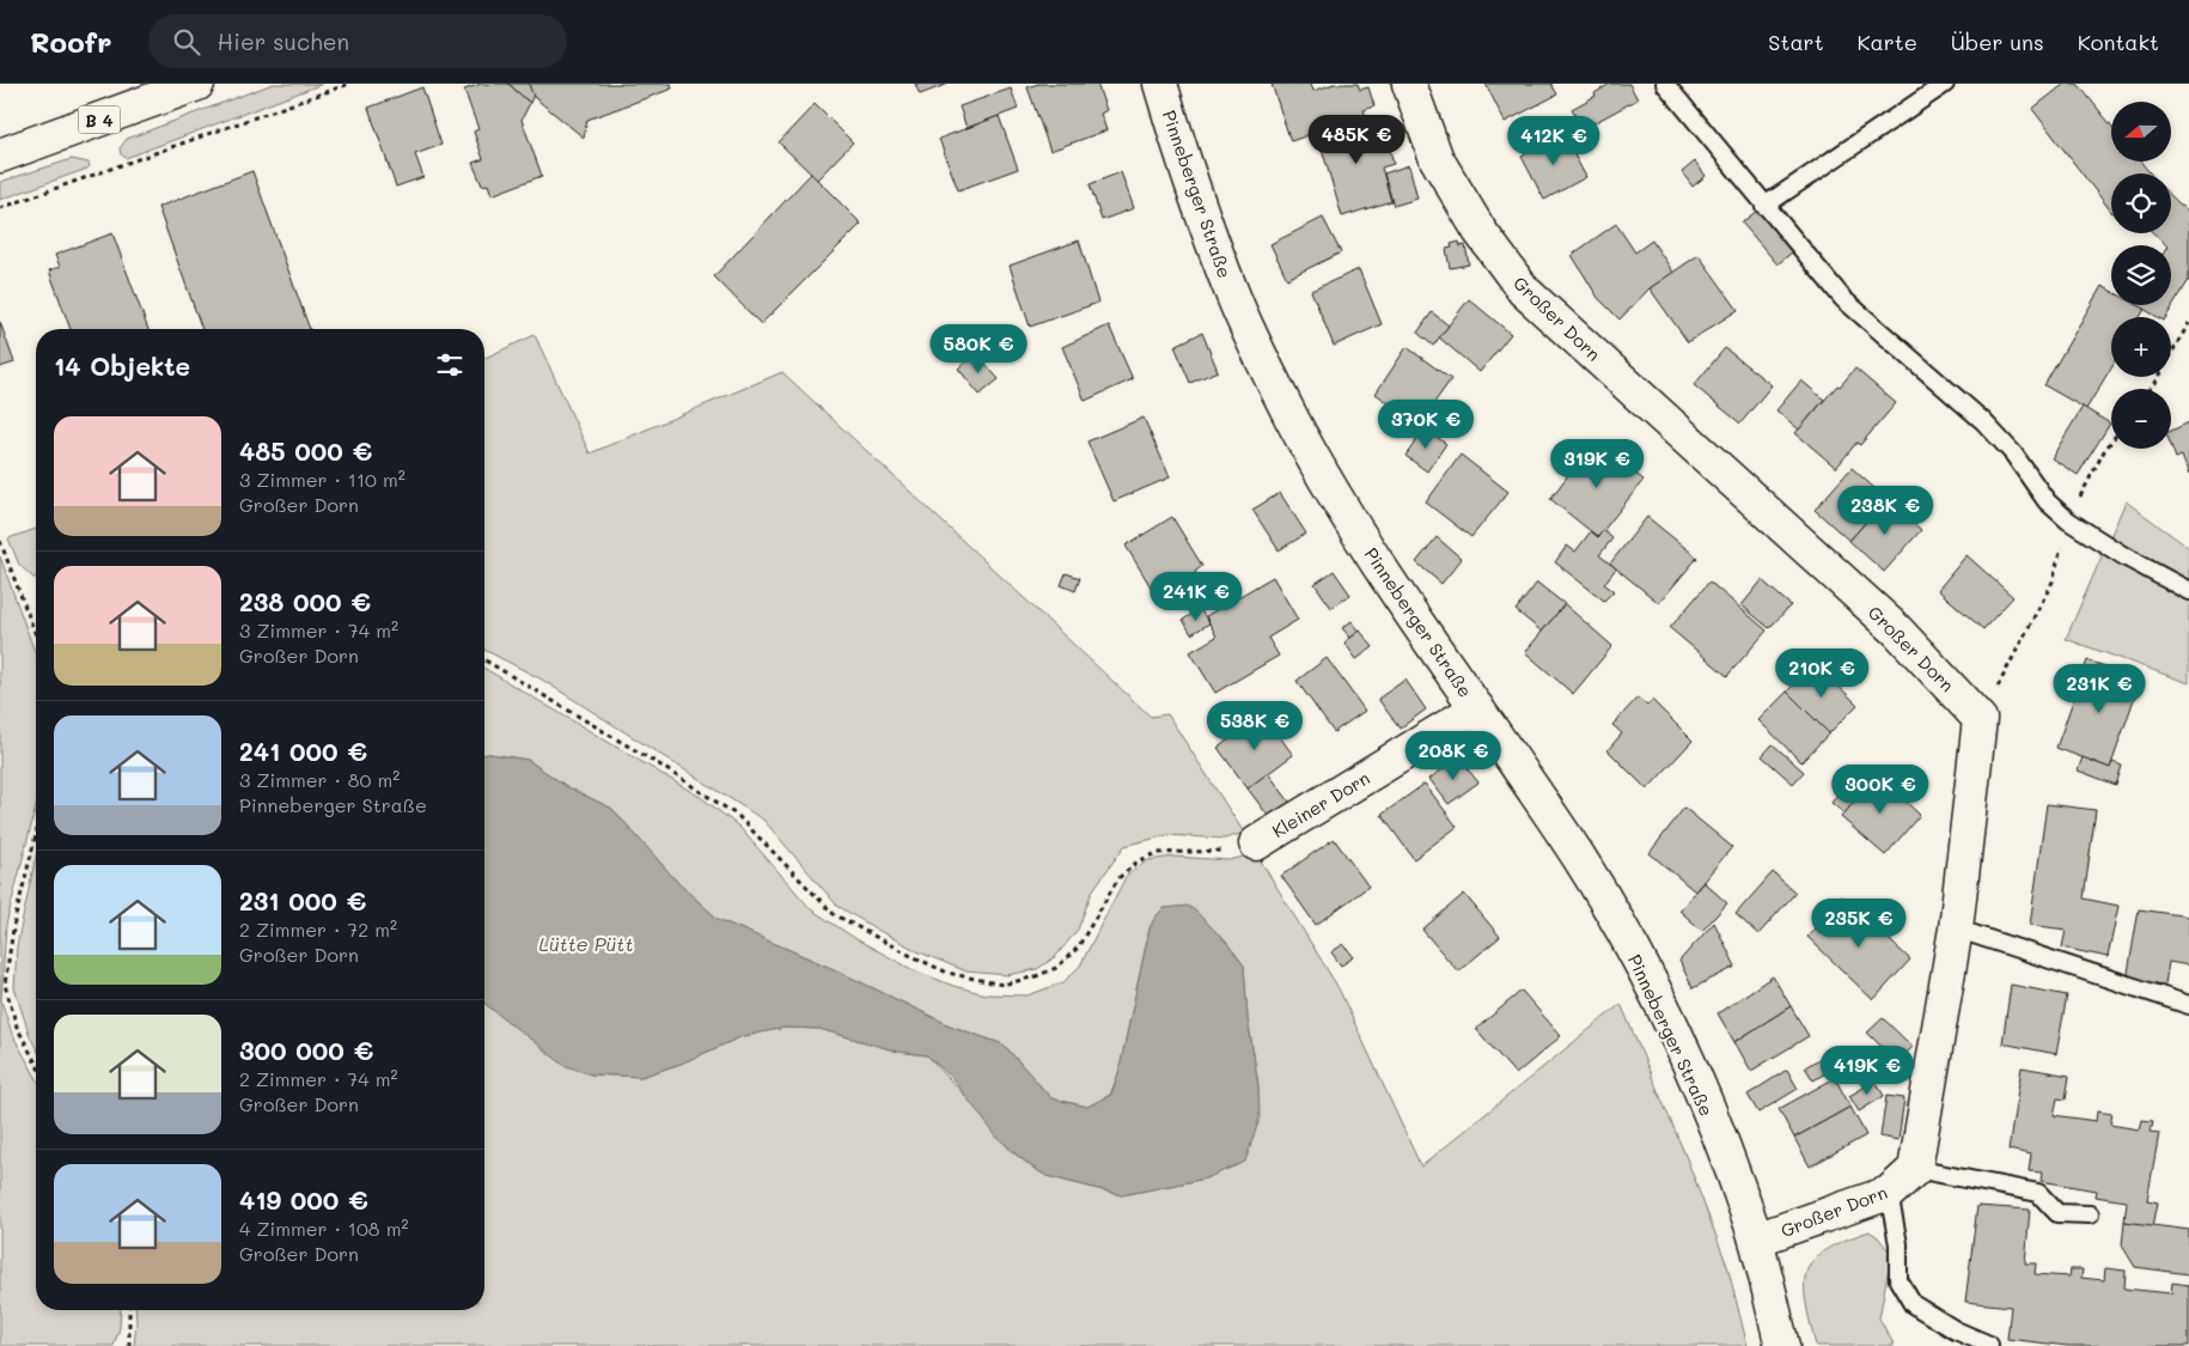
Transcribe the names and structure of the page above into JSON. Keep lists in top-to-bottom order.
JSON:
{
  "streets": {
    "street": [
      "B 4",
      "Pinneberger Straße",
      "Großer Dorn",
      "Kleiner Dorn"
    ]
  },
  "crossings": [
    ["Pinneberger Straße", "Großer Dorn"],
    ["Pinneberger Straße", "Kleiner Dorn"]
  ],
  "water": ["Lütte Pütt"],
  "north": "left",
  "page": {
    "header": "Roofr",
    "search": "Hier suchen",
    "nav": [
      "Start",
      "Karte",
      "Über uns",
      "Kontakt"
    ],
    "map_buttons": ["+", "−"],
    "price": [
      "485K €",
      "412K €",
      "580K €",
      "370K €",
      "319K €",
      "238K €",
      "241K €",
      "210K €",
      "231K €",
      "538K €",
      "208K €",
      "300K €",
      "235K €",
      "419K €"
    ],
    "heading": "14 Objekte",
    "list": [
      {
        "name": "485 000 €",
        "note": "3 Zimmer · 110 m² · Großer Dorn"
      },
      {
        "name": "238 000 €",
        "note": "3 Zimmer · 74 m² · Großer Dorn"
      },
      {
        "name": "241 000 €",
        "note": "3 Zimmer · 80 m² · Pinneberger Straße"
      },
      {
        "name": "231 000 €",
        "note": "2 Zimmer · 72 m² · Großer Dorn"
      },
      {
        "name": "300 000 €",
        "note": "2 Zimmer · 74 m² · Großer Dorn"
      },
      {
        "name": "419 000 €",
        "note": "4 Zimmer · 108 m² · Großer Dorn"
      }
    ]
  }
}
